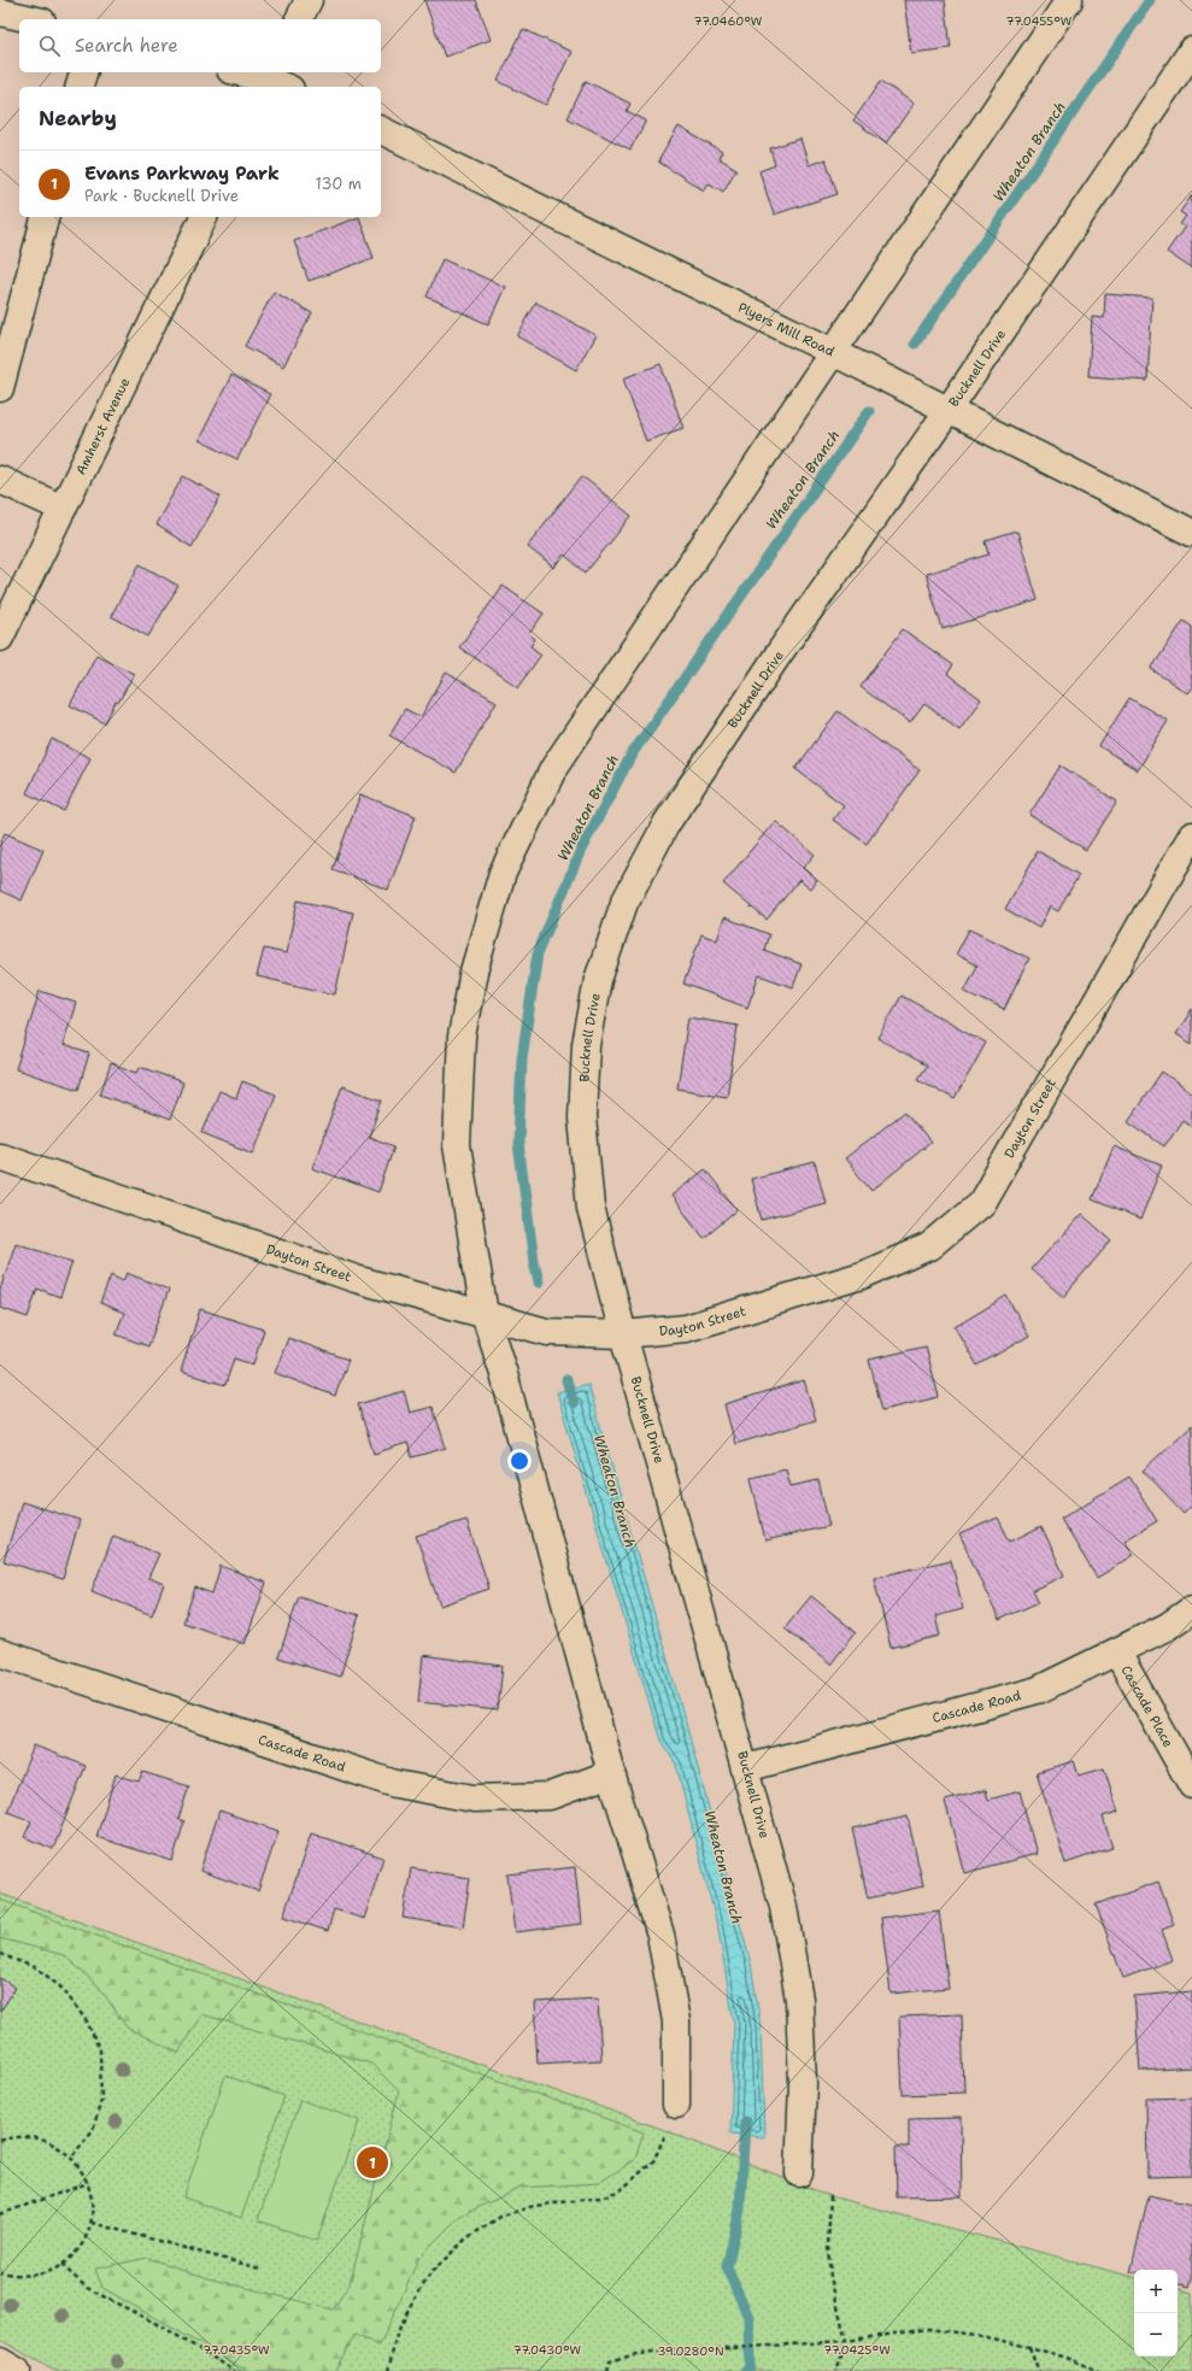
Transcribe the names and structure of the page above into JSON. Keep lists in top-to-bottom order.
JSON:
{
  "streets": {
    "street": [
      "Plyers Mill Road",
      "Bucknell Drive",
      "Amherst Avenue",
      "Dayton Street",
      "Cascade Road",
      "Cascade Place"
    ]
  },
  "crossings": [
    ["Plyers Mill Road", "Bucknell Drive"],
    ["Bucknell Drive", "Dayton Street"],
    ["Bucknell Drive", "Cascade Road"],
    ["Cascade Road", "Cascade Place"]
  ],
  "water": ["Wheaton Branch"],
  "page": {
    "search": "Search here",
    "heading": "Nearby",
    "list": [
      {
        "mark": "1",
        "name": "Evans Parkway Park",
        "note": "Park · Bucknell Drive",
        "value": "130 m"
      }
    ],
    "pins": "1",
    "map_buttons": ["+", "−"]
  },
  "coordinates": [
    "77.0460°W",
    "77.0455°W",
    "77.0435°W",
    "77.0430°W",
    "77.0425°W",
    "39.0280°N"
  ]
}
